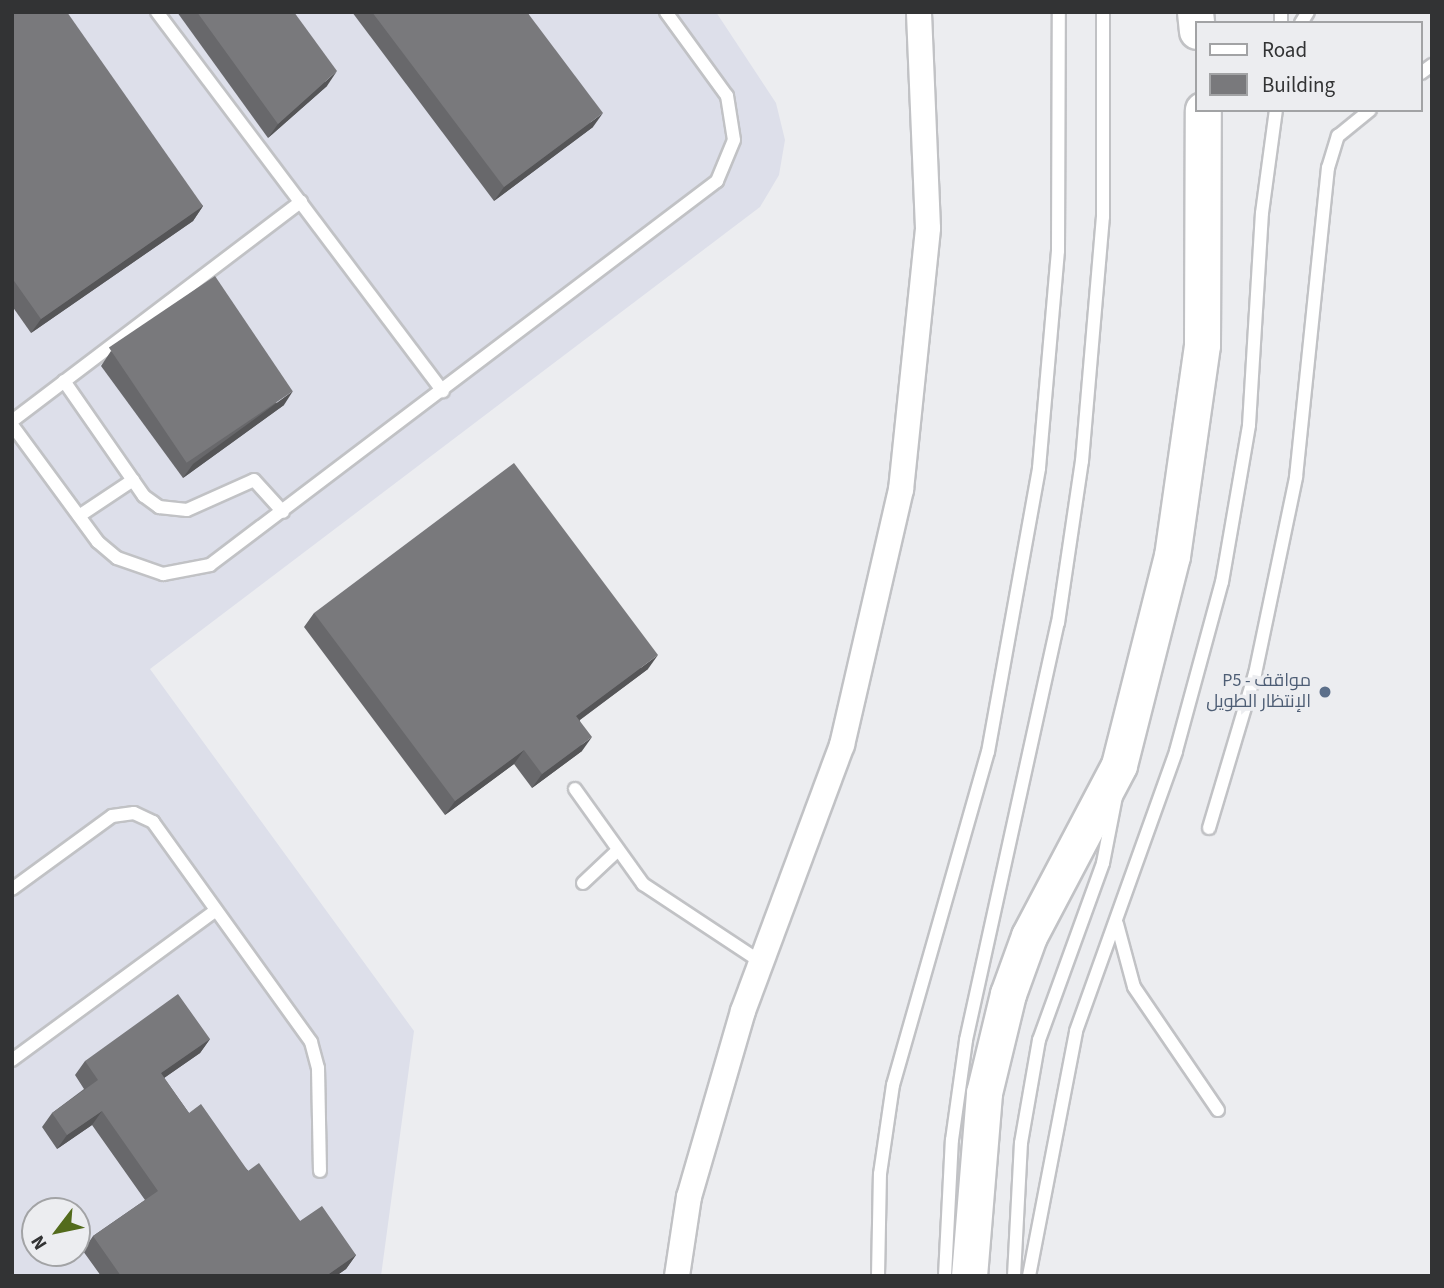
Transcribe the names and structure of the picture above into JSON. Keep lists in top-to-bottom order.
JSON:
{
  "places": ["P5 - مواقف الإنتظار الطويل"],
  "legend": ["Road", "Building"],
  "north": "bottom left"
}
